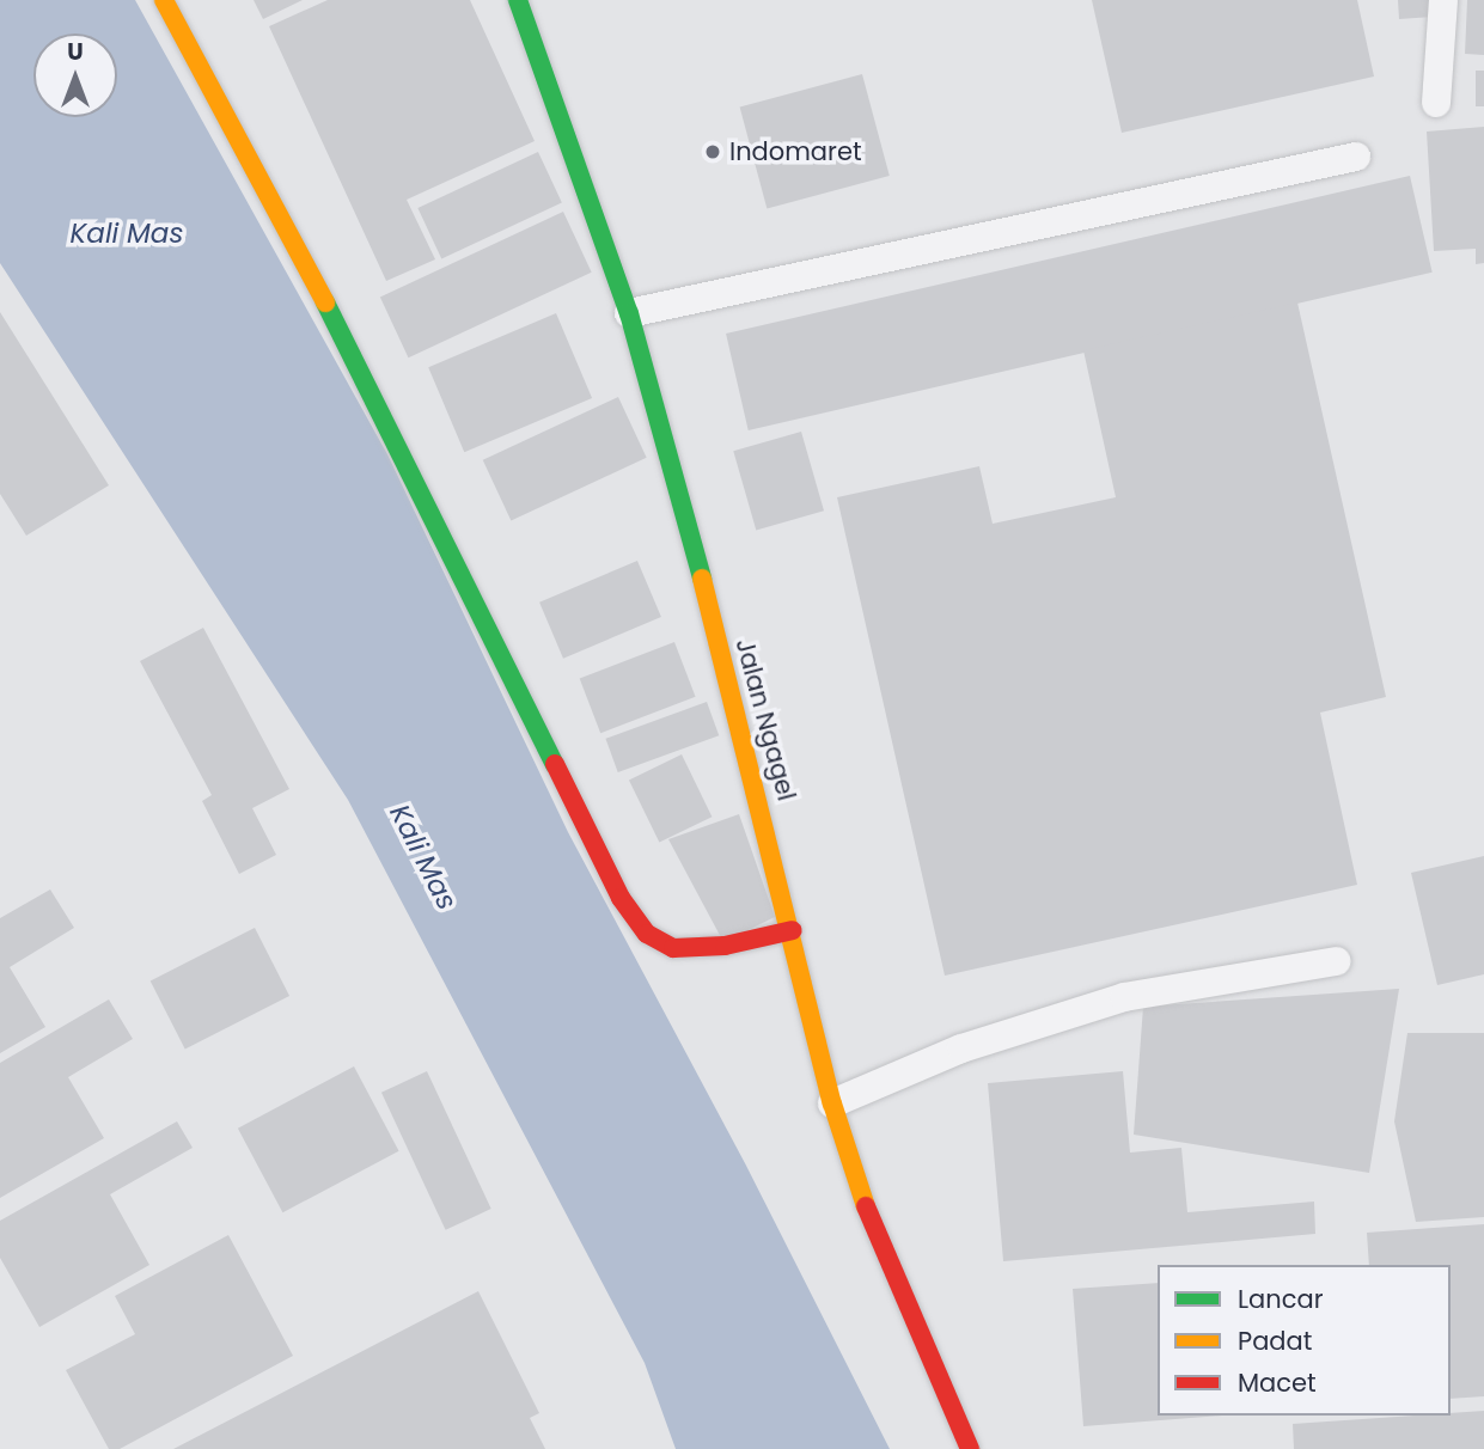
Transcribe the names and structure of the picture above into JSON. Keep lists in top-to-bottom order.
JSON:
{
  "streets": {
    "main road": ["Jalan Ngagel"]
  },
  "water": ["Kali Mas"],
  "places": ["Indomaret"],
  "legend": ["Lancar", "Padat", "Macet"],
  "north": "top"
}
